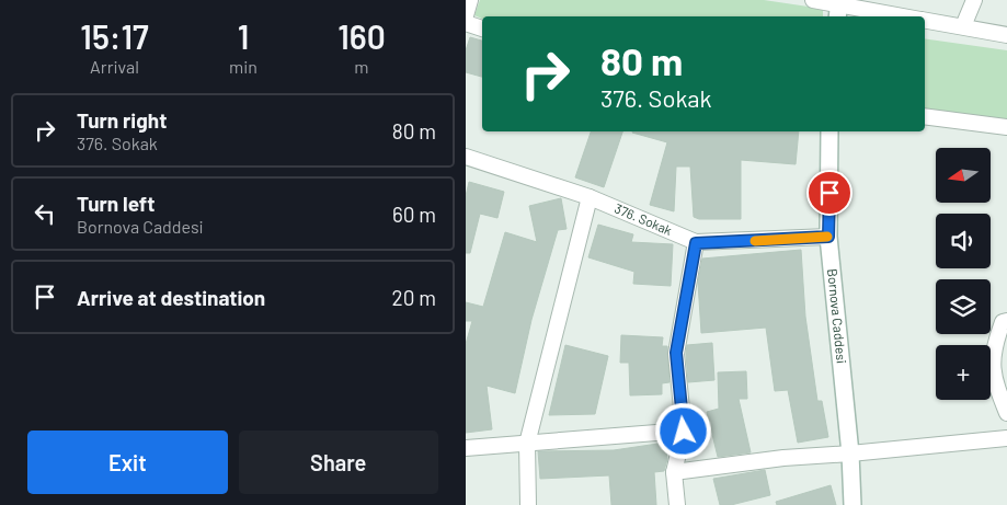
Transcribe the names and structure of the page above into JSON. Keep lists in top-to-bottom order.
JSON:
{
  "streets": {
    "street": ["376. Sokak", "Bornova Caddesi"]
  },
  "crossings": [
    ["376. Sokak", "Bornova Caddesi"]
  ],
  "north": "left",
  "page": {
    "eta": [
      "15:17",
      "Arrival",
      "1",
      "min",
      "160",
      "m"
    ],
    "turn": ["80 m", "376. Sokak"],
    "list": [
      {
        "name": "Turn right",
        "note": "376. Sokak",
        "value": "80 m"
      },
      {
        "name": "Turn left",
        "note": "Bornova Caddesi",
        "value": "60 m"
      },
      {
        "name": "Arrive at destination",
        "value": "20 m"
      }
    ],
    "map_buttons": "+",
    "buttons": ["Exit", "Share"]
  }
}
